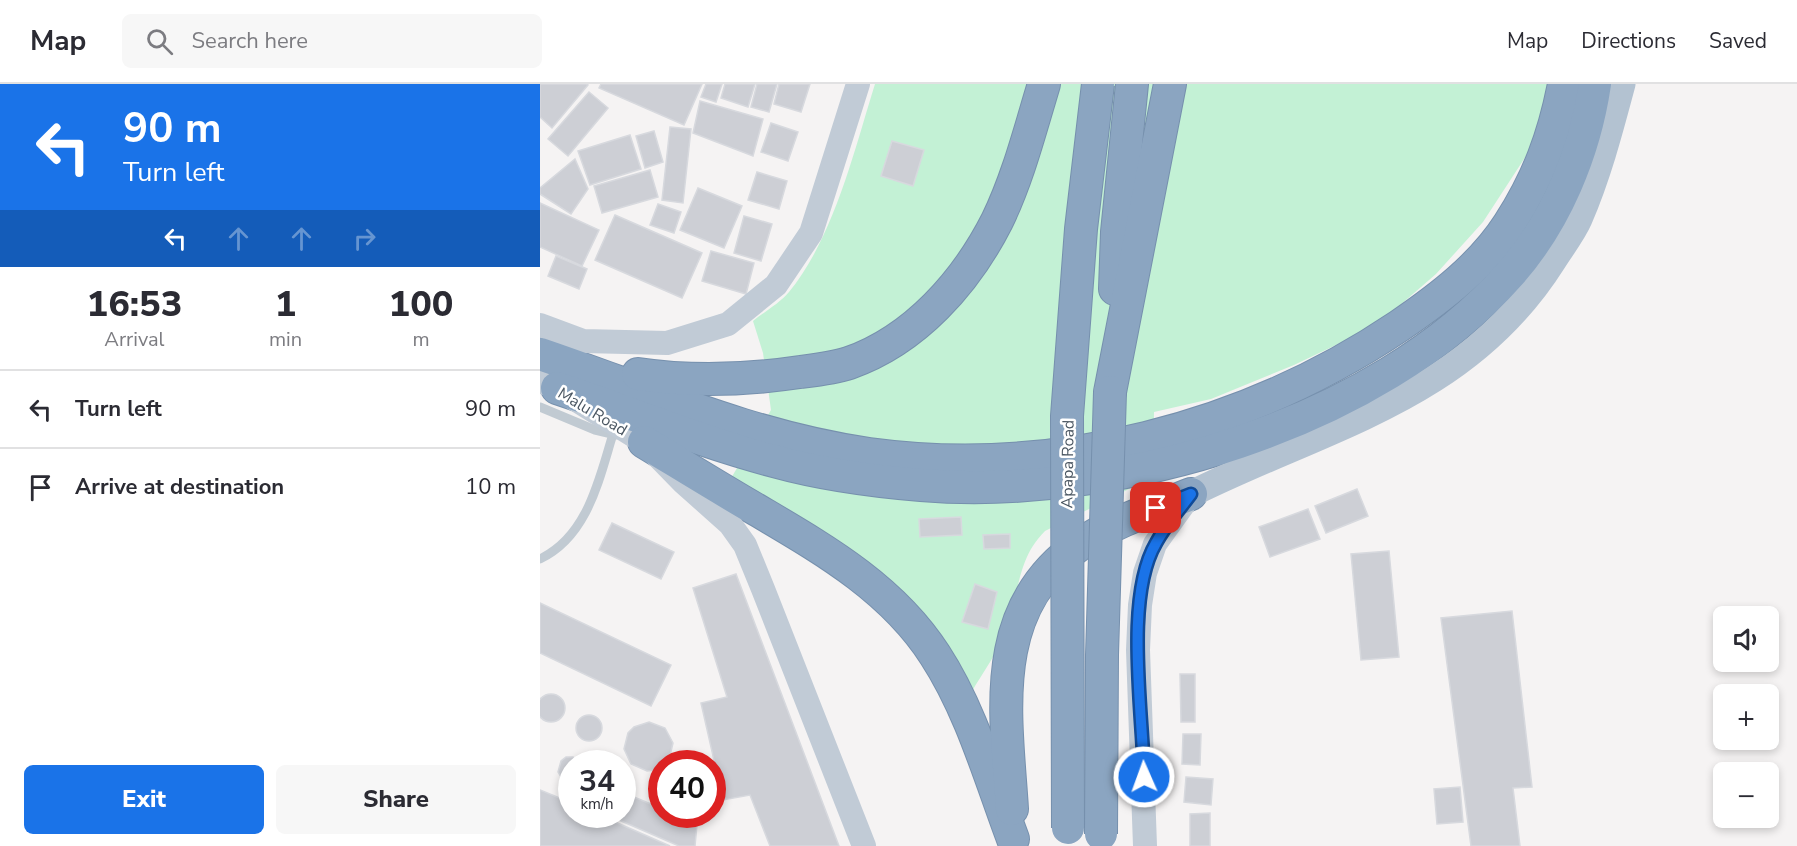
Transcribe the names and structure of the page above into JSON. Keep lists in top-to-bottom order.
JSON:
{
  "streets": {
    "highway": ["Apapa Road"],
    "street": ["Malu Road"]
  },
  "page": {
    "header": "Map",
    "search": "Search here",
    "nav": ["Map", "Directions", "Saved"],
    "turn": ["90 m", "Turn left"],
    "eta": [
      "16:53",
      "Arrival",
      "1",
      "min",
      "100",
      "m"
    ],
    "list": [
      {
        "name": "Turn left",
        "value": "90 m"
      },
      {
        "name": "Arrive at destination",
        "value": "10 m"
      }
    ],
    "map_buttons": ["+", "−"],
    "speed": "34 km/h",
    "limit": "40",
    "buttons": ["Exit", "Share"]
  }
}
